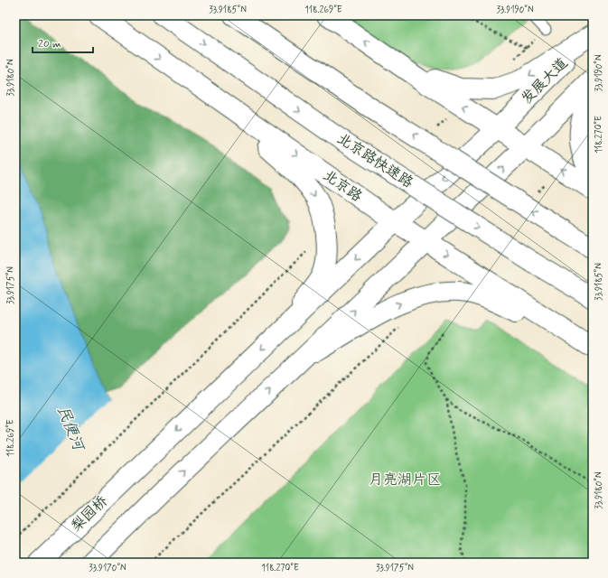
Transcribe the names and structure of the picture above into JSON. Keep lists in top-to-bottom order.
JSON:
{
  "streets": {
    "main road": [
      "发展大道",
      "北京路快速路",
      "北京路",
      "梨园桥"
    ]
  },
  "crossings": [
    ["发展大道", "北京路"],
    ["发展大道", "梨园桥"]
  ],
  "water": ["民便河"],
  "parks": ["月亮湖片区"],
  "scale_bar": "20 m",
  "coordinates": [
    "33.9185°N",
    "118.269°E",
    "33.9190°N",
    "33.9180°N",
    "118.270°E",
    "33.9175°N",
    "33.9170°N"
  ]
}
